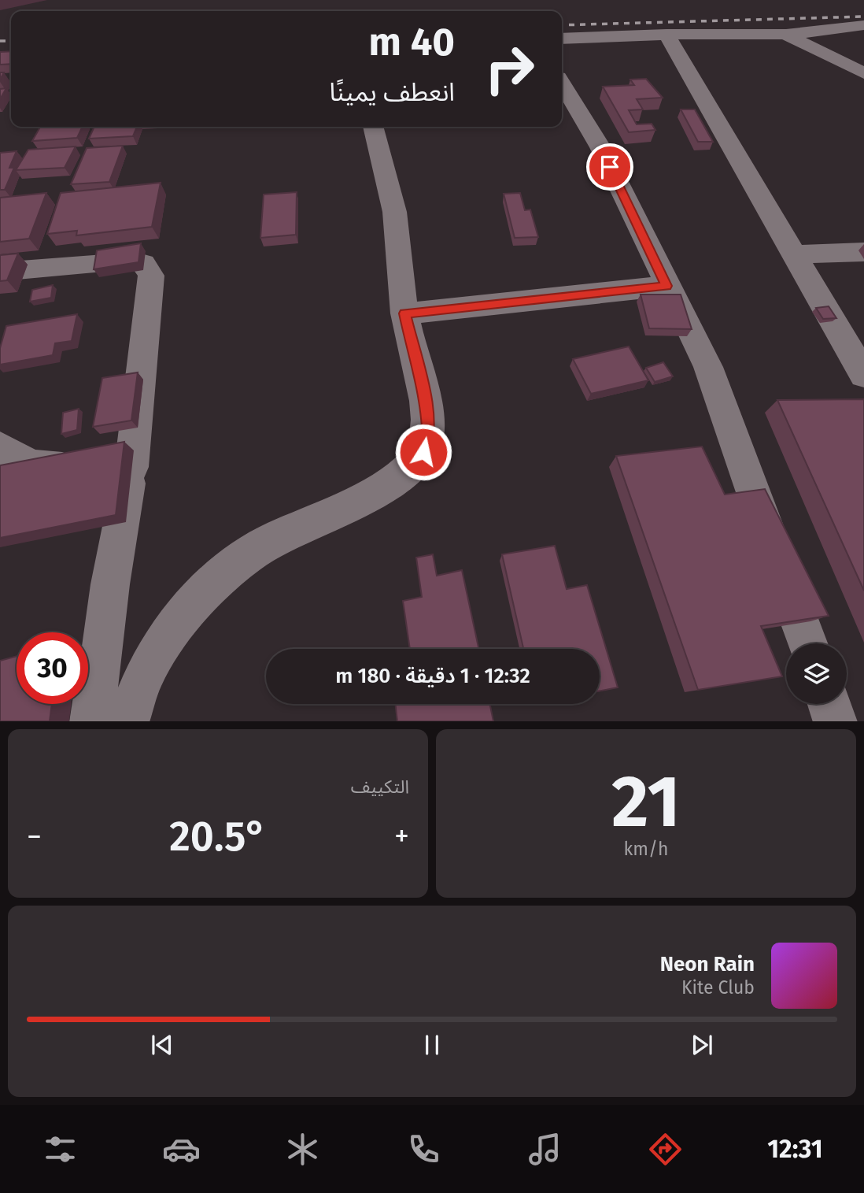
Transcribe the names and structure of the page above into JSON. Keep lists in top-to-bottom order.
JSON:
{
  "page": {
    "turn": ["40 m", "انعطف يمينًا"],
    "limit": "30",
    "trip": "12:32 · 1 دقيقة · 180 m",
    "tile": [
      ["21", "km/h"],
      "التكييف"
    ],
    "heat": ["−", "20.5°", "+"],
    "song": ["Neon Rain", "Kite Club"],
    "tabs": "12:31"
  }
}
